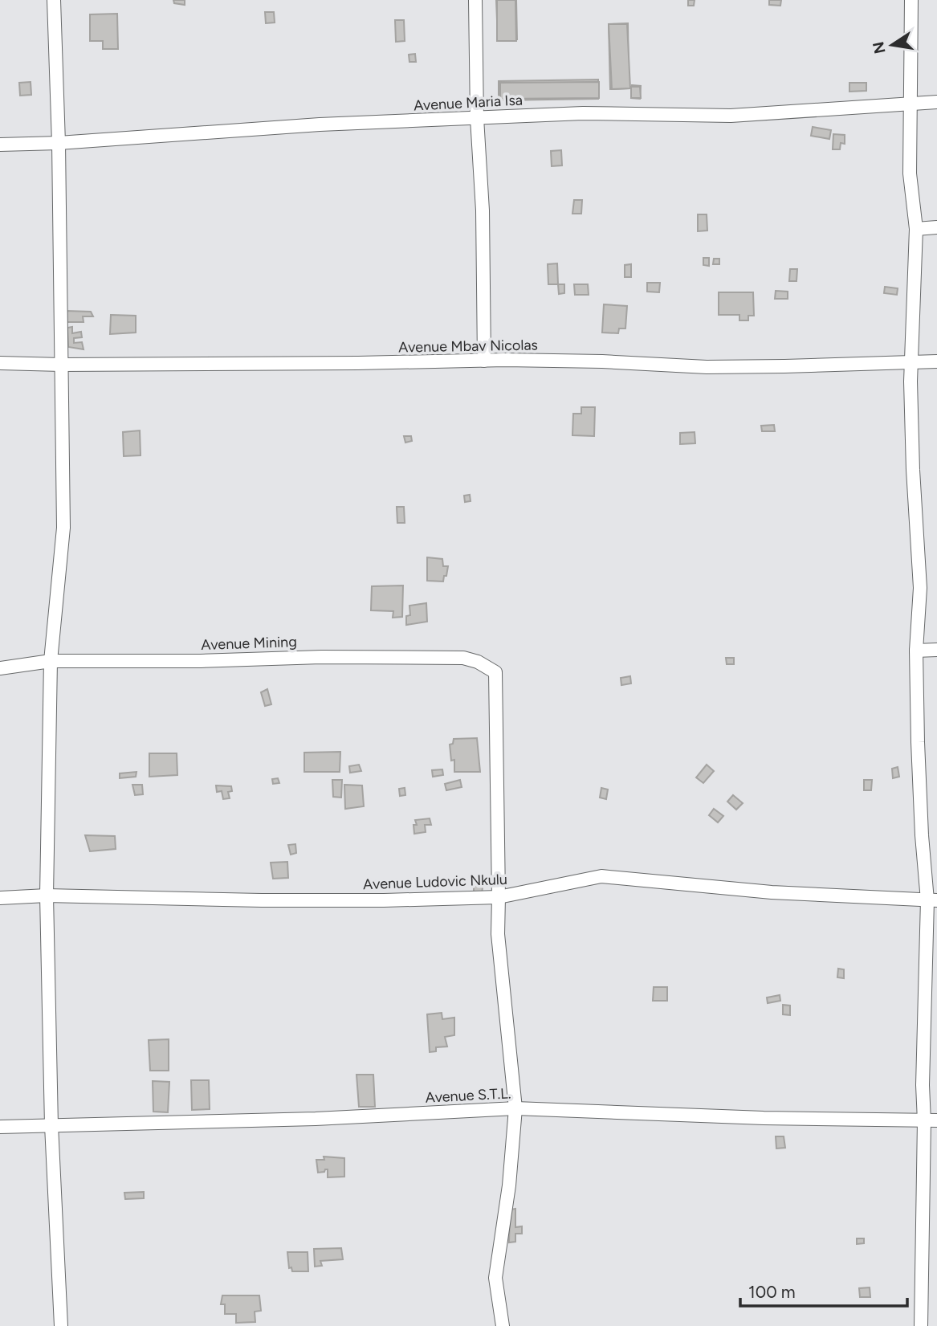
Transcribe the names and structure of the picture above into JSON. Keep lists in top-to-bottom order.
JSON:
{
  "streets": {
    "street": [
      "Avenue Maria Isa",
      "Avenue Mbav Nicolas",
      "Avenue Mining",
      "Avenue Ludovic Nkulu",
      "Avenue S.T.L."
    ]
  },
  "crossings": [
    ["Avenue Mining", "Avenue Ludovic Nkulu"]
  ],
  "scale_bar": "100 m",
  "north": "left"
}
